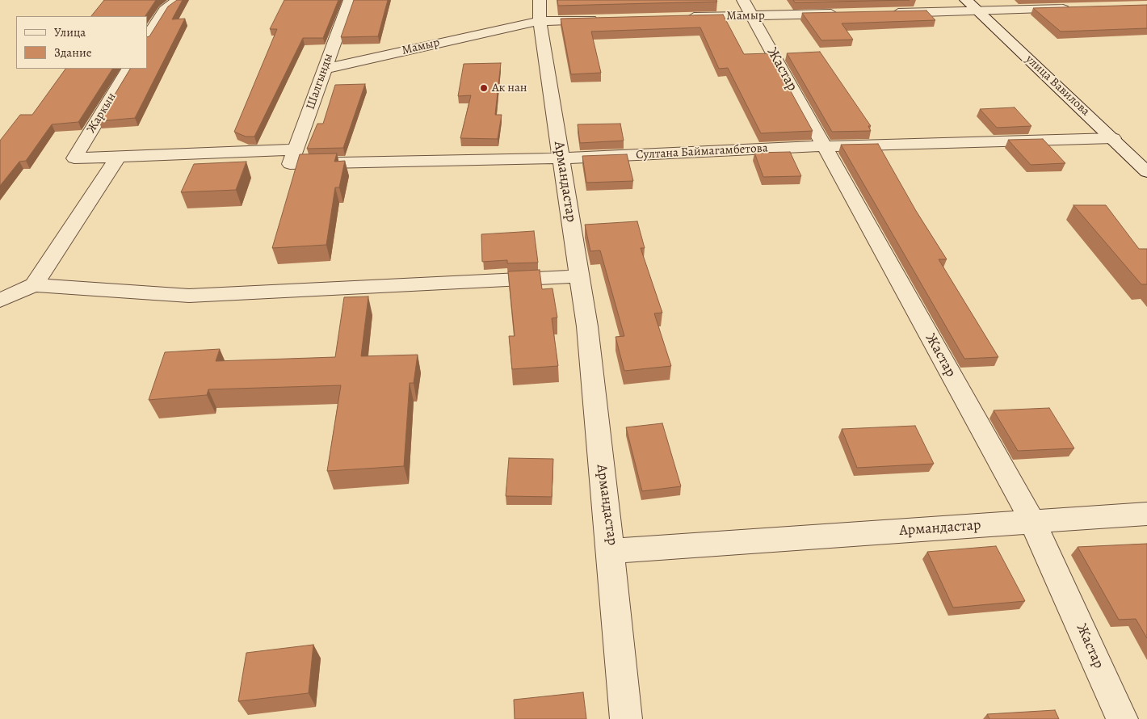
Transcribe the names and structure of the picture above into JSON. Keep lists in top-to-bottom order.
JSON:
{
  "streets": {
    "street": [
      "Мамыр",
      "Жастар",
      "Шалгынды",
      "улица Вавилова",
      "Жаркын",
      "Султана Баймагамбетова",
      "Армандастар"
    ]
  },
  "crossings": [
    ["Мамыр", "Жастар"],
    ["Мамыр", "Шалгынды"],
    ["Мамыр", "Армандастар"],
    ["Жастар", "Султана Баймагамбетова"],
    ["Жастар", "Армандастар"],
    ["Шалгынды", "Султана Баймагамбетова"],
    ["улица Вавилова", "Султана Баймагамбетова"],
    ["Жаркын", "Султана Баймагамбетова"],
    ["Султана Баймагамбетова", "Армандастар"]
  ],
  "places": ["Ак нан"],
  "legend": ["Улица", "Здание"]
}
